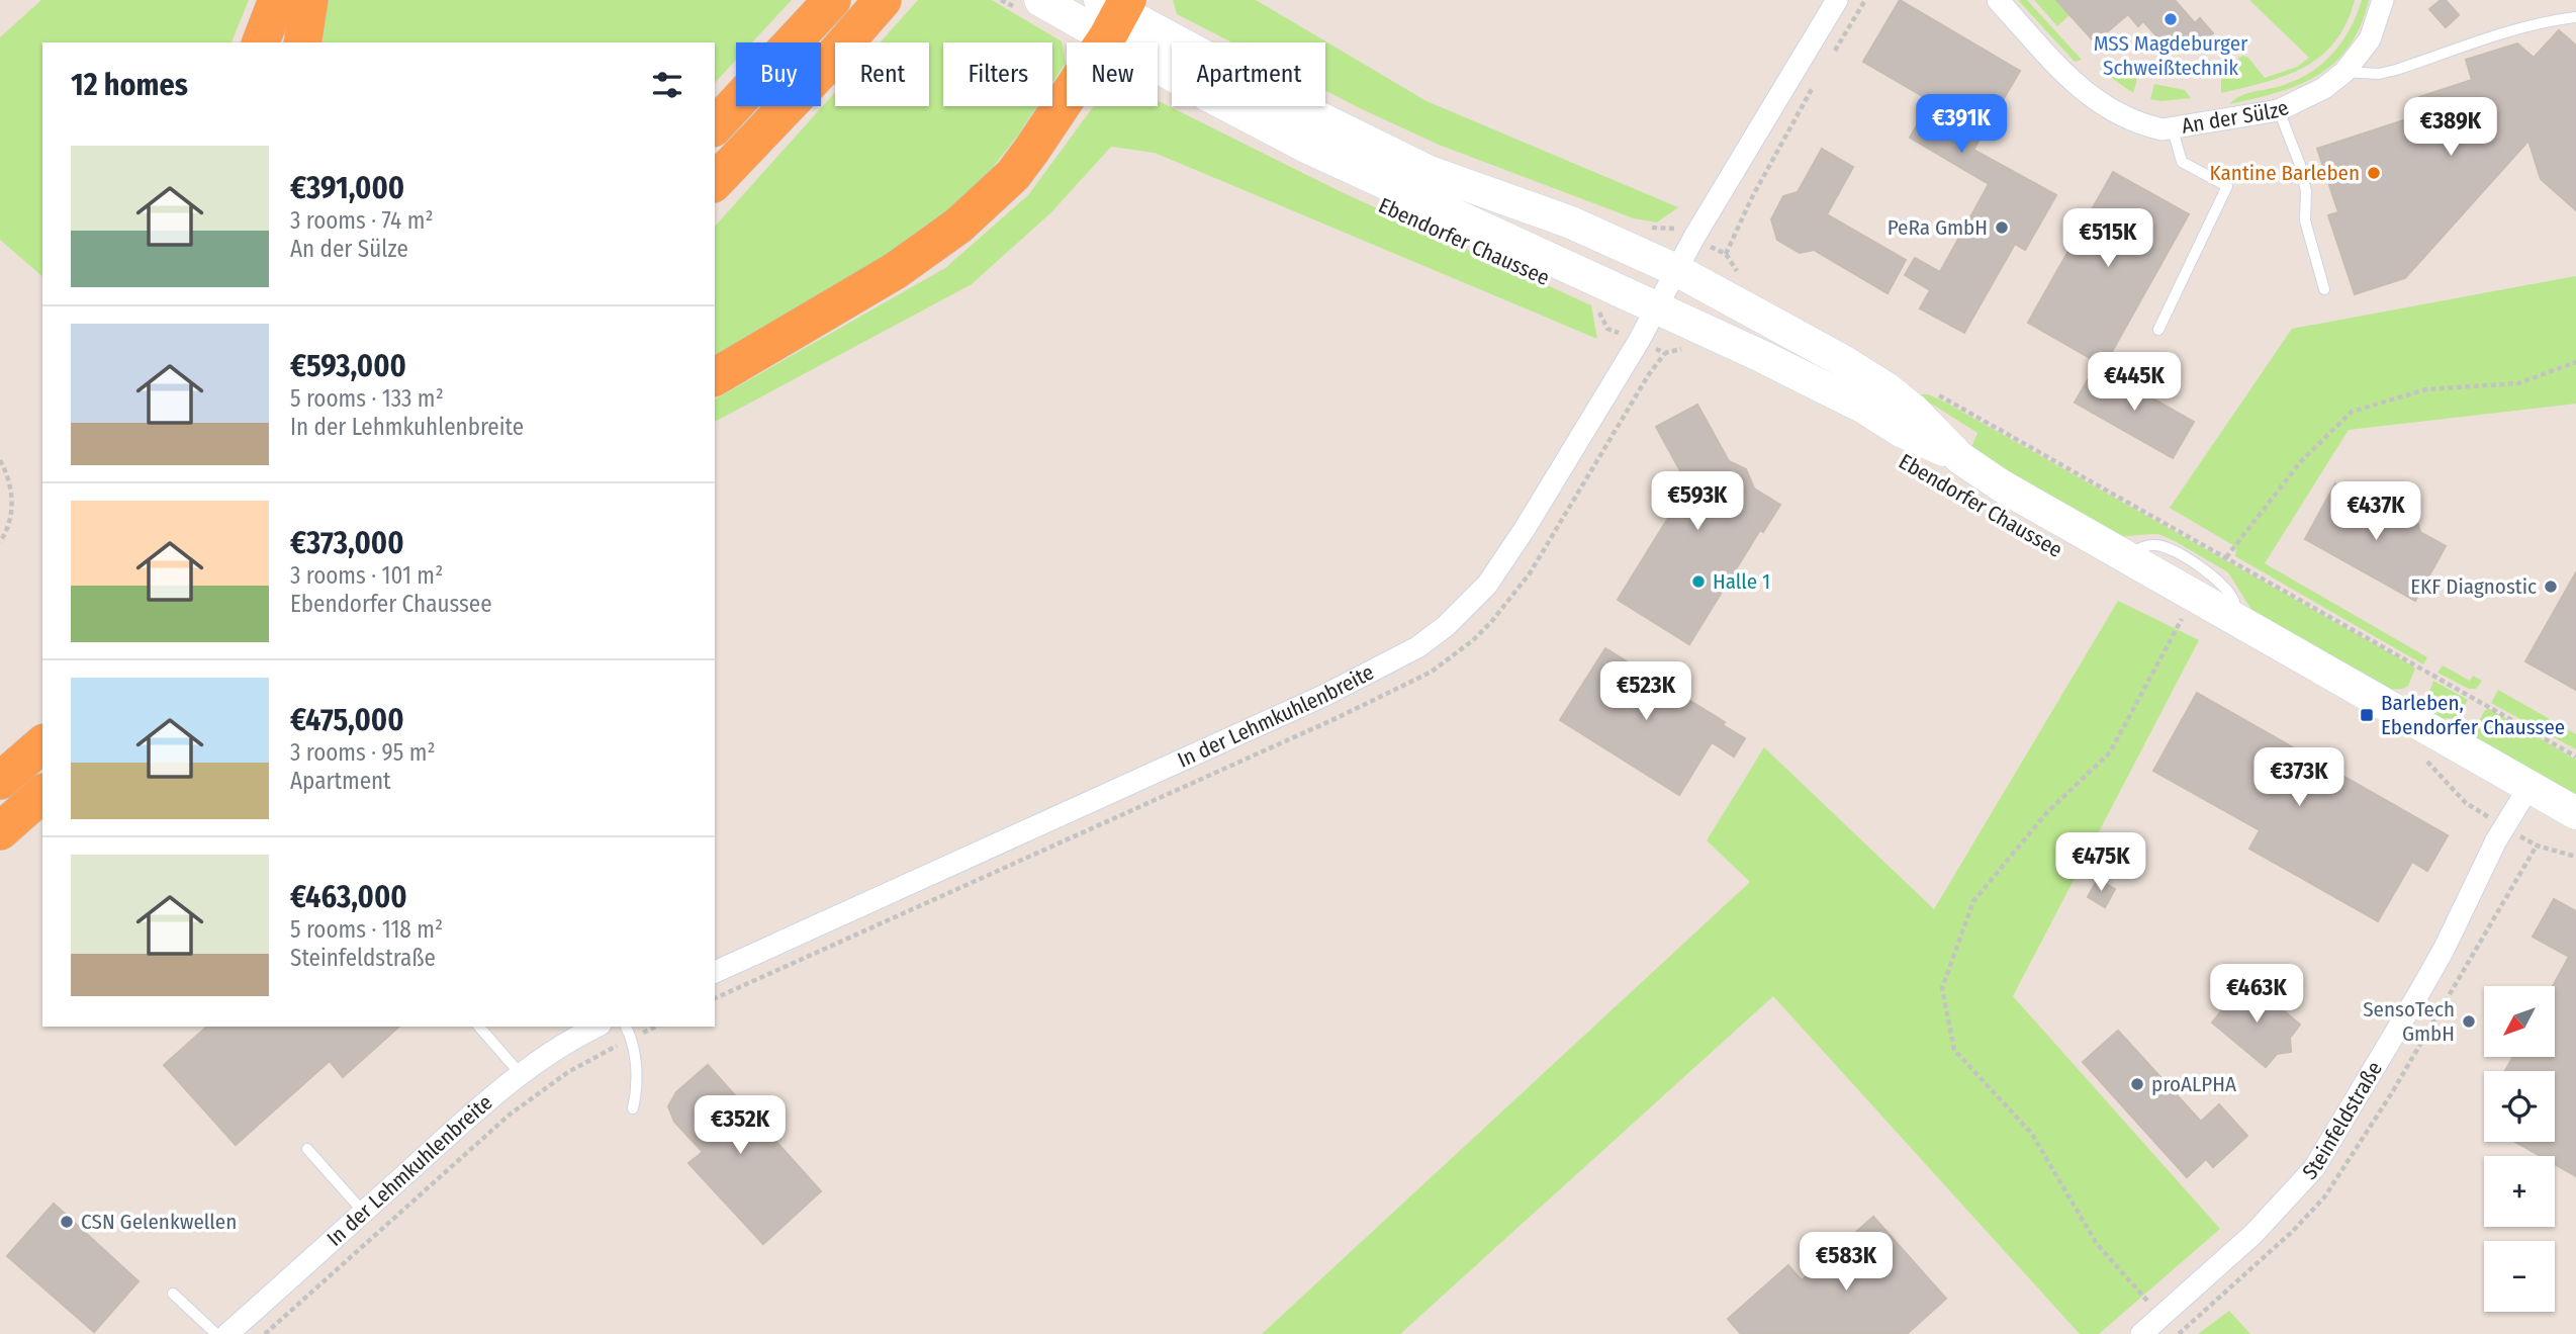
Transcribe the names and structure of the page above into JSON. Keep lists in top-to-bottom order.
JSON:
{
  "streets": {
    "main road": ["Ebendorfer Chaussee"],
    "street": ["An der Sülze", "In der Lehmkuhlenbreite", "Steinfeldstraße"]
  },
  "crossings": [
    ["Ebendorfer Chaussee", "In der Lehmkuhlenbreite"],
    ["Ebendorfer Chaussee", "Steinfeldstraße"]
  ],
  "places": {
    "other": [
      "MSS Magdeburger Schweißtechnik",
      "Kantine Barleben",
      "PeRa GmbH",
      "Halle 1",
      "EKF Diagnostic",
      "SensoTech GmbH",
      "proALPHA",
      "CSN Gelenkwellen"
    ],
    "transit": ["Barleben, Ebendorfer Chaussee"]
  },
  "north": "bottom left",
  "page": {
    "chip": [
      "Buy",
      "Rent",
      "Filters",
      "New",
      "Apartment"
    ],
    "heading": "12 homes",
    "price": [
      "€391K",
      "€389K",
      "€515K",
      "€445K",
      "€593K",
      "€437K",
      "€523K",
      "€373K",
      "€475K",
      "€463K",
      "€352K",
      "€583K"
    ],
    "list": [
      {
        "name": "€391,000",
        "note": "3 rooms · 74 m² · An der Sülze"
      },
      {
        "name": "€593,000",
        "note": "5 rooms · 133 m² · In der Lehmkuhlenbreite"
      },
      {
        "name": "€373,000",
        "note": "3 rooms · 101 m² · Ebendorfer Chaussee"
      },
      {
        "name": "€475,000",
        "note": "3 rooms · 95 m² · Apartment"
      },
      {
        "name": "€463,000",
        "note": "5 rooms · 118 m² · Steinfeldstraße"
      }
    ],
    "map_buttons": ["+", "−"]
  }
}
